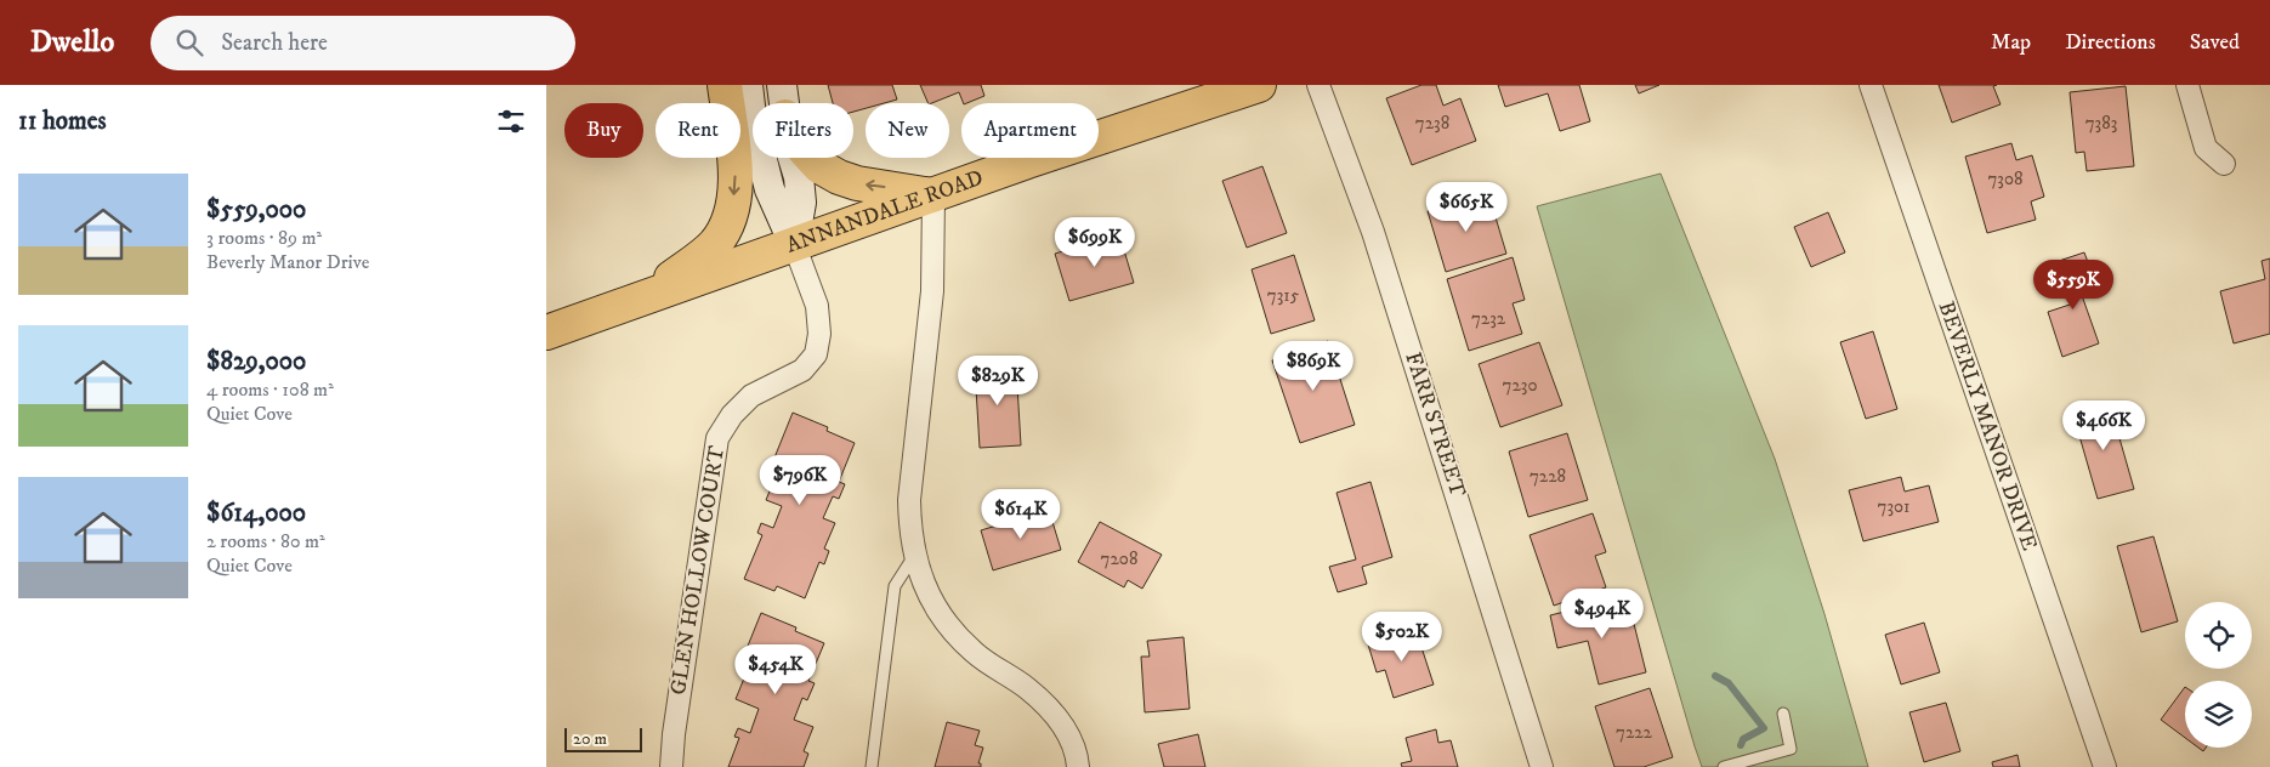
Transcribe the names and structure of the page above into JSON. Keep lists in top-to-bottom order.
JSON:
{
  "streets": {
    "main road": ["ANNANDALE ROAD"],
    "street": ["FARR STREET", "BEVERLY MANOR DRIVE", "GLEN HOLLOW COURT"]
  },
  "crossings": [
    ["ANNANDALE ROAD", "GLEN HOLLOW COURT"]
  ],
  "house_numbers": [
    "7238",
    "7383",
    "7308",
    "7315",
    "7232",
    "7230",
    "7228",
    "7301",
    "7208",
    "7222"
  ],
  "scale_bar": "20 m",
  "page": {
    "header": "Dwello",
    "search": "Search here",
    "nav": ["Map", "Directions", "Saved"],
    "heading": "11 homes",
    "chip": [
      "Buy",
      "Rent",
      "Filters",
      "New",
      "Apartment"
    ],
    "list": [
      {
        "name": "$559,000",
        "note": "3 rooms · 89 m² · Beverly Manor Drive"
      },
      {
        "name": "$829,000",
        "note": "4 rooms · 108 m² · Quiet Cove"
      },
      {
        "name": "$614,000",
        "note": "2 rooms · 80 m² · Quiet Cove"
      }
    ],
    "price": [
      "$665K",
      "$699K",
      "$559K",
      "$869K",
      "$829K",
      "$466K",
      "$796K",
      "$614K",
      "$494K",
      "$502K",
      "$454K"
    ],
    "scale": "20 m"
  }
}
